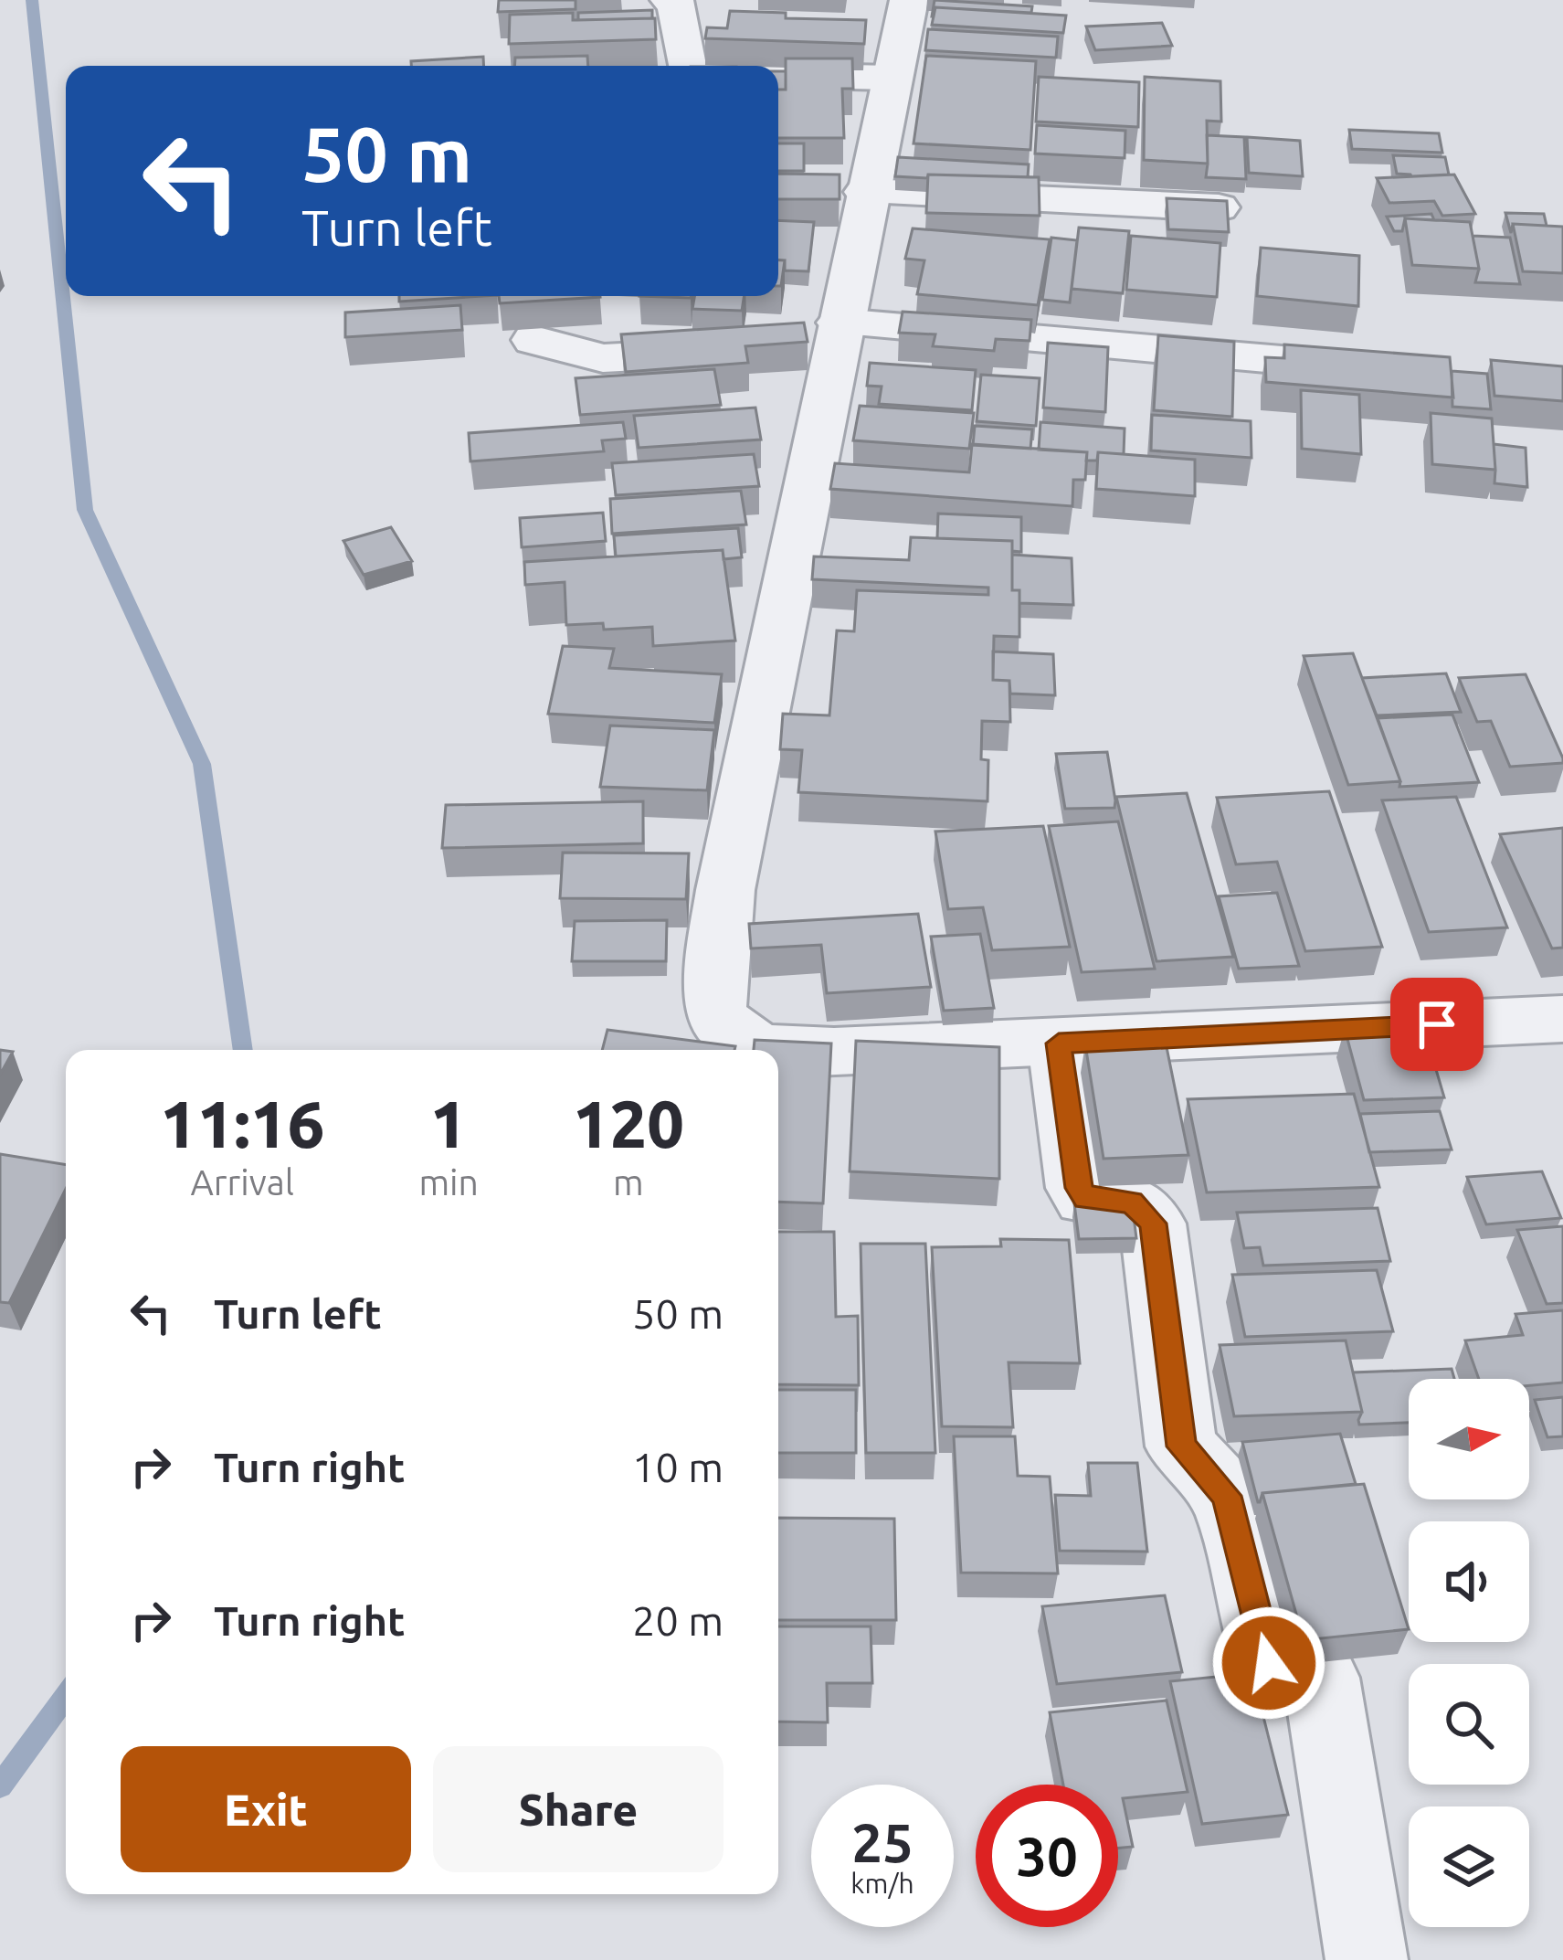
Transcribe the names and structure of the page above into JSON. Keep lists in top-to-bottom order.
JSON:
{
  "north": "right",
  "page": {
    "turn": ["50 m", "Turn left"],
    "eta": [
      "11:16",
      "Arrival",
      "1",
      "min",
      "120",
      "m"
    ],
    "list": [
      {
        "name": "Turn left",
        "value": "50 m"
      },
      {
        "name": "Turn right",
        "value": "10 m"
      },
      {
        "name": "Turn right",
        "value": "20 m"
      }
    ],
    "buttons": ["Exit", "Share"],
    "speed": "25 km/h",
    "limit": "30"
  }
}
